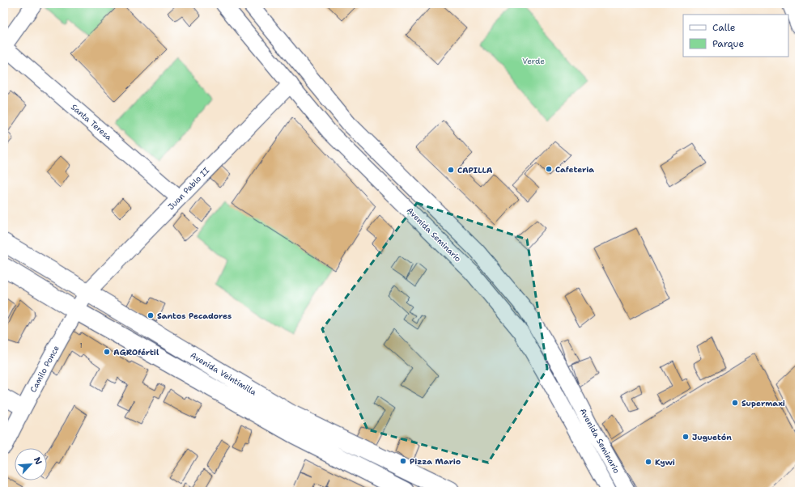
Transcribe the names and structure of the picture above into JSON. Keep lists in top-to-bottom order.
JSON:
{
  "streets": {
    "main road": ["Avenida Veintimilla"],
    "street": [
      "Santa Teresa",
      "Juan Pablo II",
      "Avenida Seminario",
      "Camilo Ponce"
    ]
  },
  "crossings": [
    ["Santa Teresa", "Juan Pablo II"],
    ["Juan Pablo II", "Avenida Seminario"],
    ["Juan Pablo II", "Camilo Ponce"],
    ["Juan Pablo II", "Avenida Veintimilla"],
    ["Camilo Ponce", "Avenida Veintimilla"]
  ],
  "parks": ["Verde"],
  "places": [
    "Cafeteria",
    "CAPILLA",
    "Santos Pecadores",
    "AGROfértil",
    "Supermaxi",
    "Juguetón",
    "Pizza Mario",
    "Kywi"
  ],
  "house_numbers": ["1"],
  "legend": ["Calle", "Parque"],
  "north": "top right"
}
